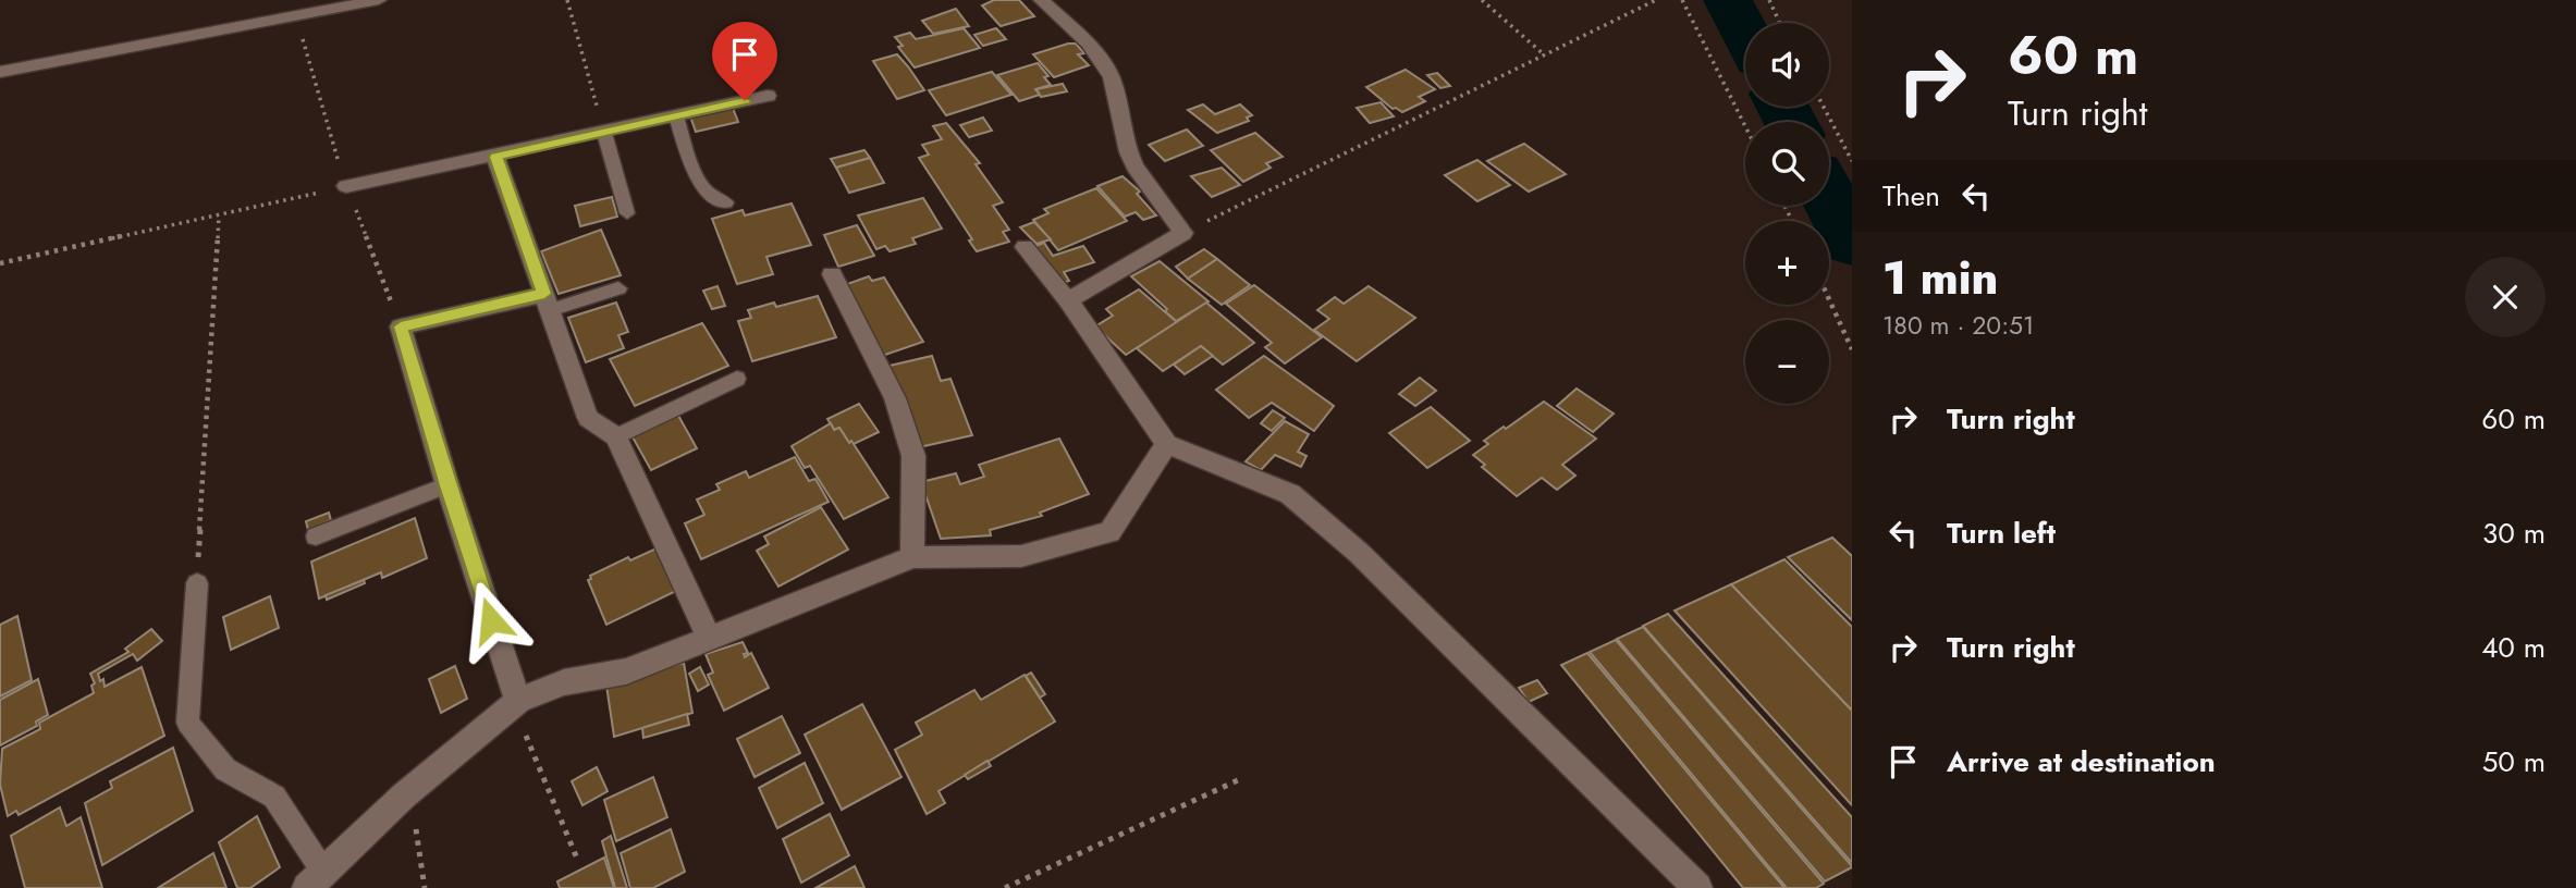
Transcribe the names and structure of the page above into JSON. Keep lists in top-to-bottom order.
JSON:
{
  "page": {
    "turn": ["60 m", "Turn right"],
    "map_buttons": ["+", "−"],
    "then": "Then",
    "heading": ["1 min", "180 m · 20:51"],
    "list": [
      {
        "name": "Turn right",
        "value": "60 m"
      },
      {
        "name": "Turn left",
        "value": "30 m"
      },
      {
        "name": "Turn right",
        "value": "40 m"
      },
      {
        "name": "Arrive at destination",
        "value": "50 m"
      }
    ]
  }
}
